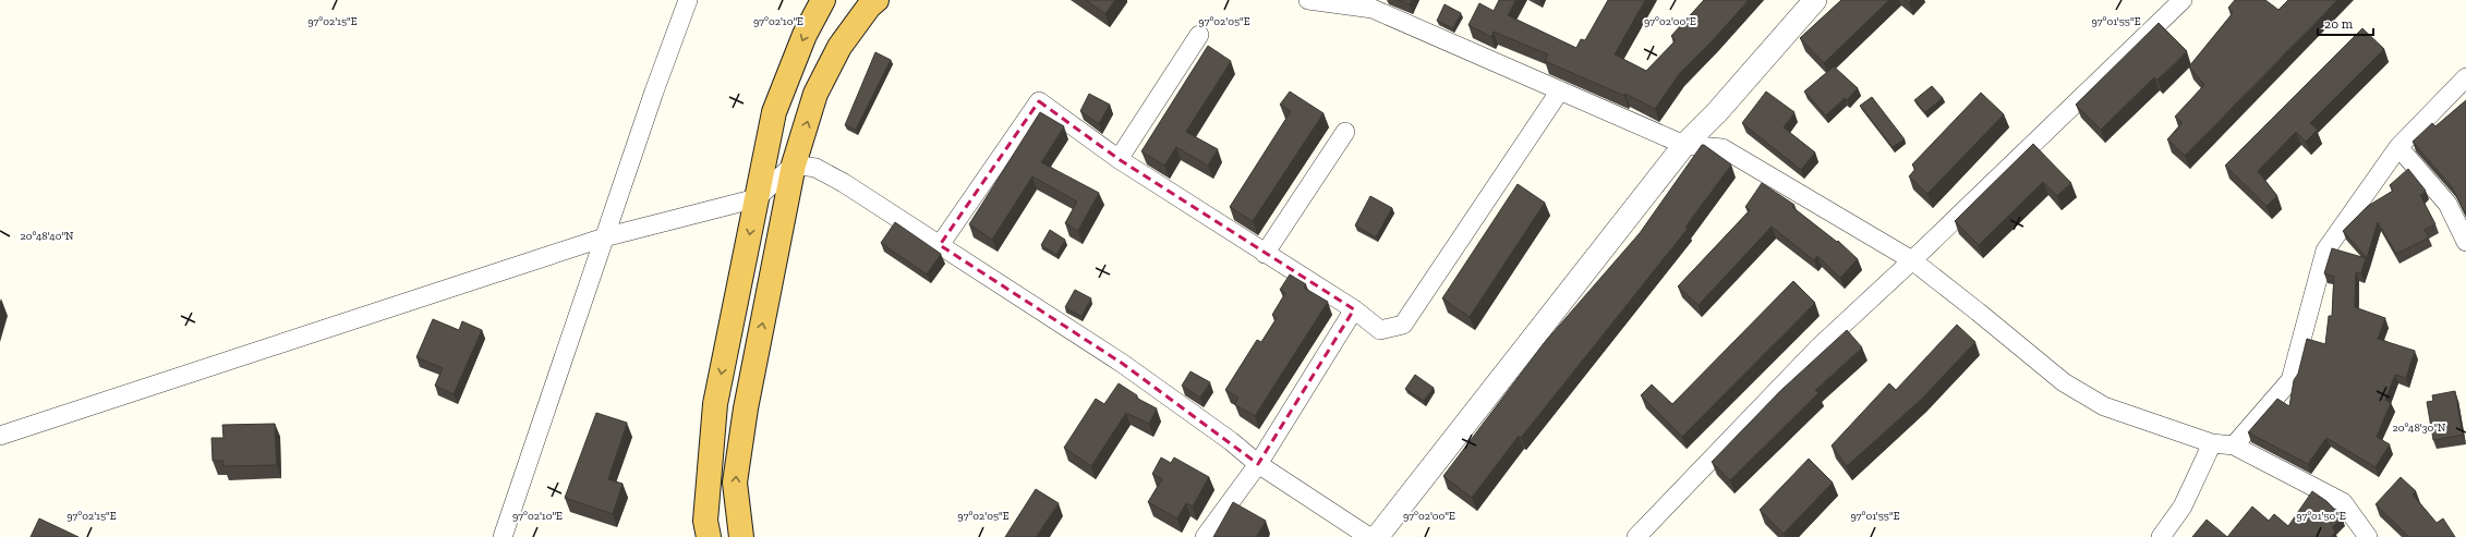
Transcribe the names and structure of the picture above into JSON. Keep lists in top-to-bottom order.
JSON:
{
  "scale_bar": "20 m",
  "coordinates": [
    "97°02'15\"E",
    "97°02'10\"E",
    "97°02'05\"E",
    "97°02'00\"E",
    "97°01'55\"E",
    "20°48'40\"N",
    "20°48'30\"N",
    "97°01'50\"E"
  ]
}
